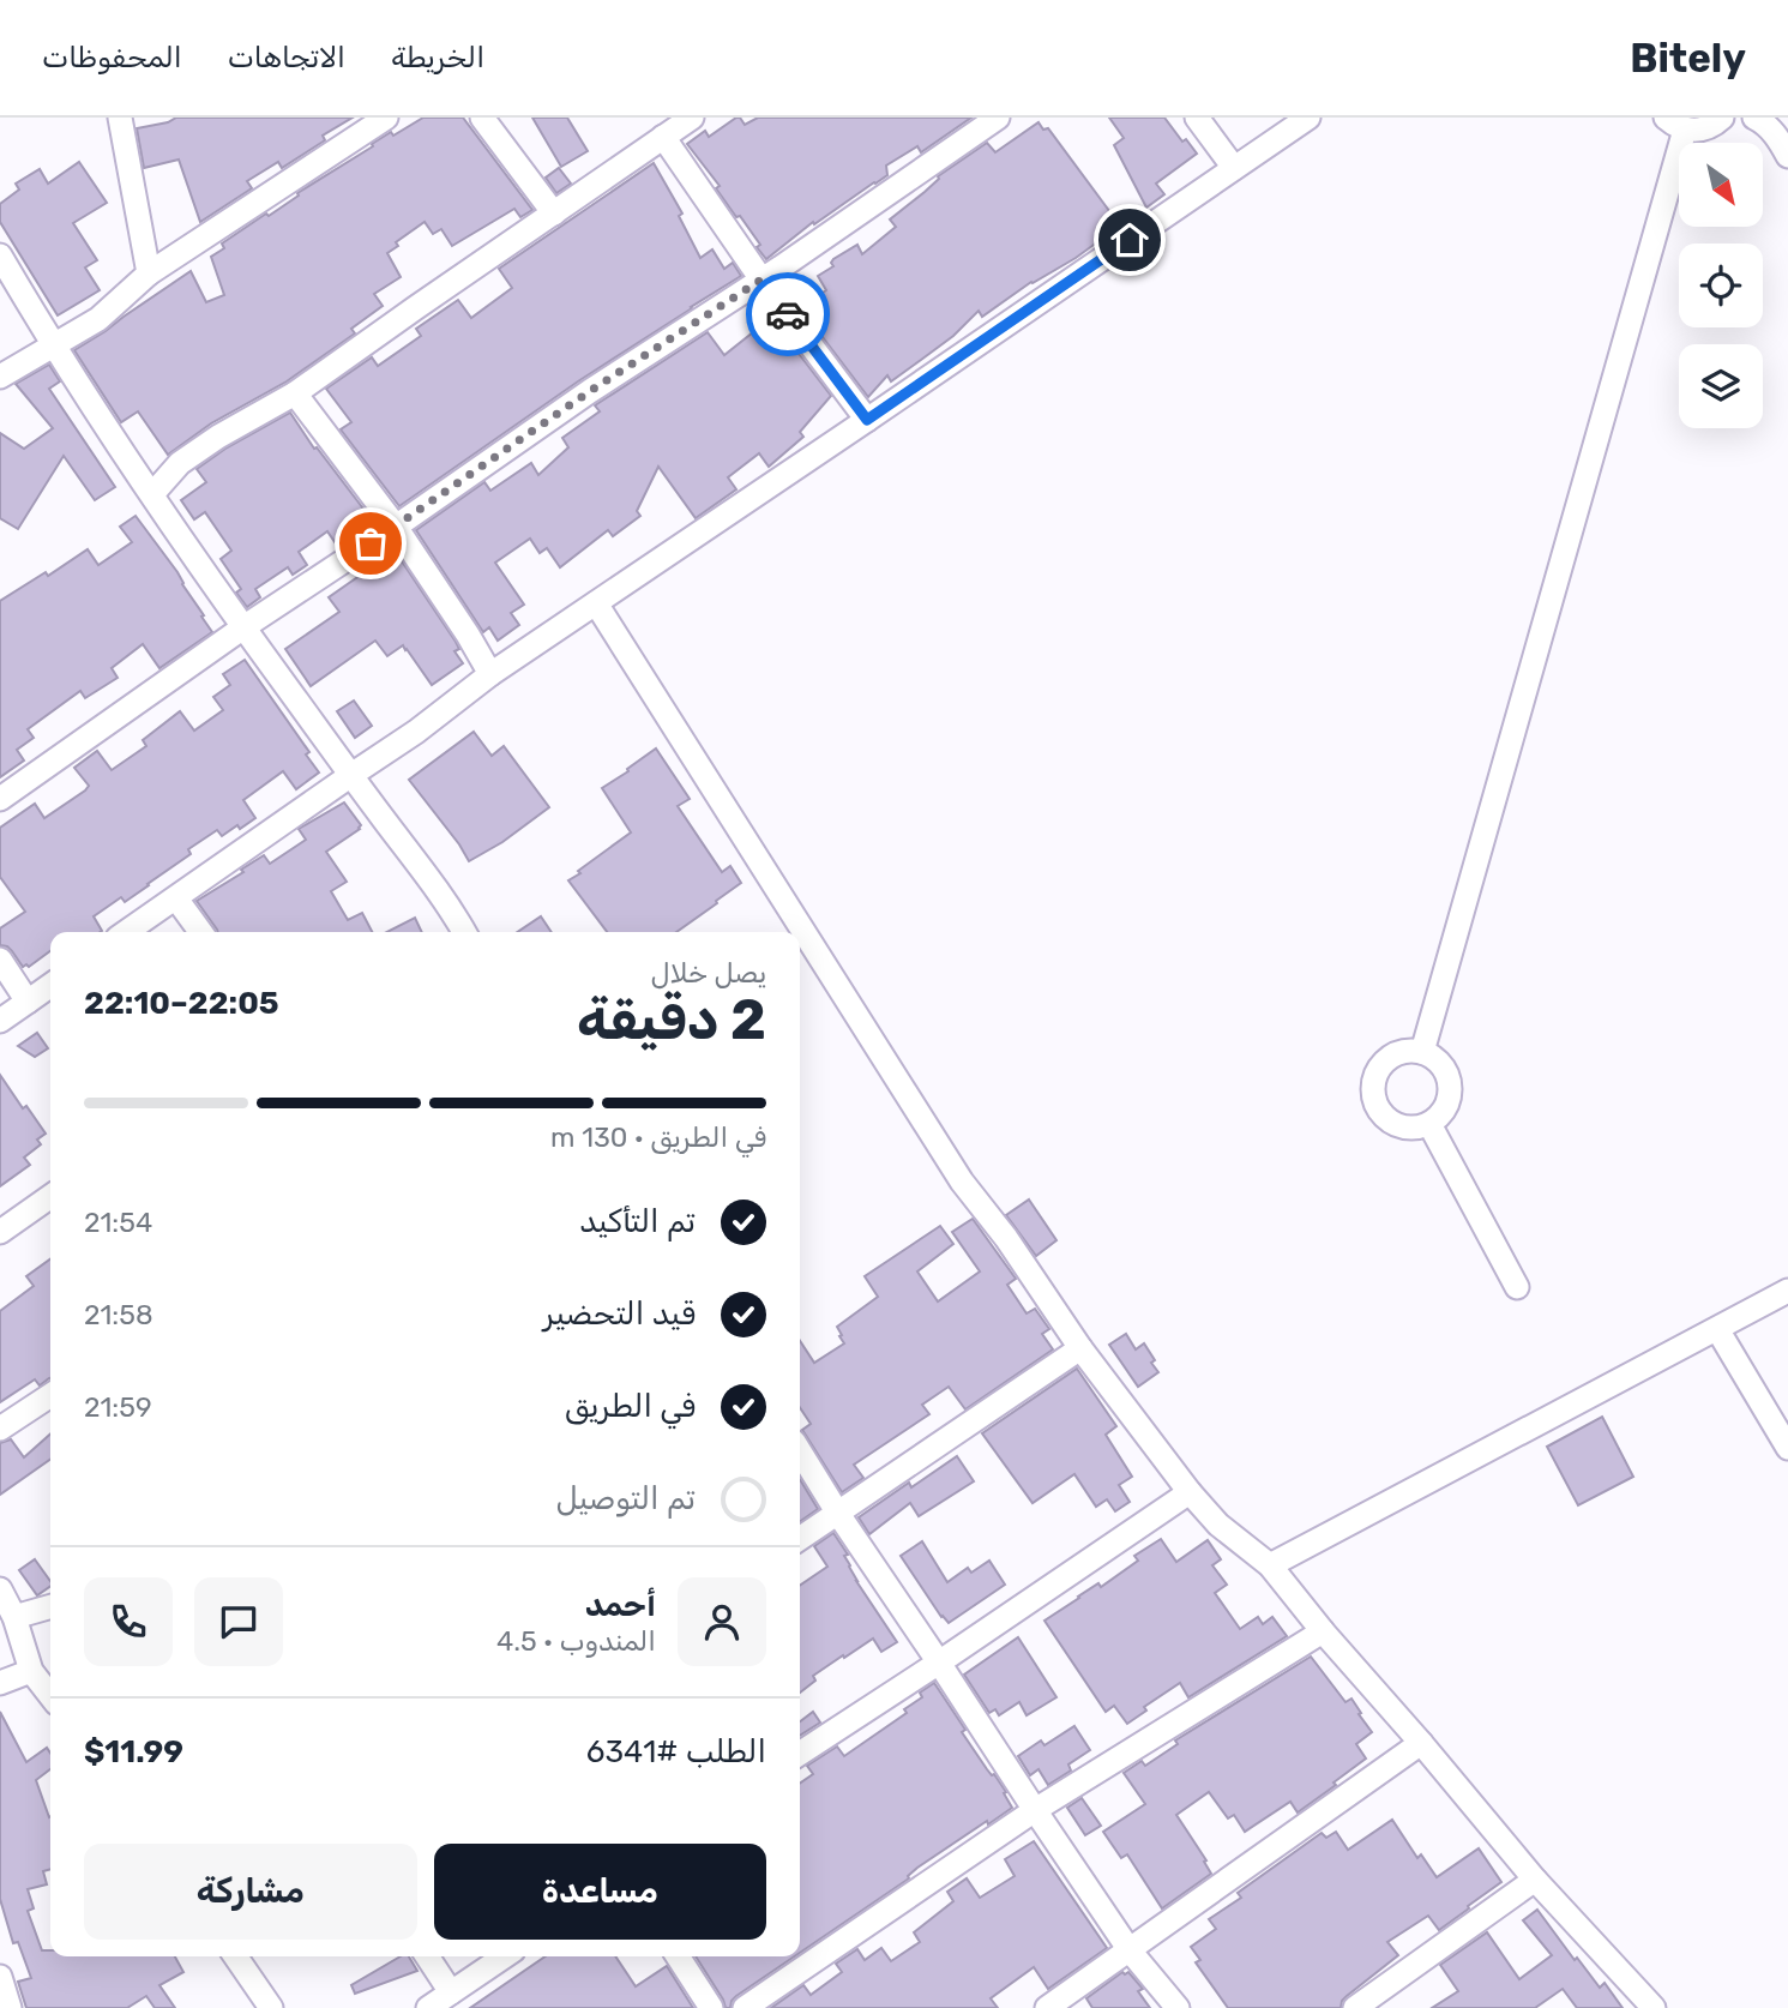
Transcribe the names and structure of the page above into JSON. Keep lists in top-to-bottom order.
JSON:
{
  "north": "bottom right",
  "page": {
    "header": "Bitely",
    "nav": ["الخريطة", "الاتجاهات", "المحفوظات"],
    "heading": ["2 دقيقة", "يصل خلال", "22:05–22:10"],
    "panel": [
      "أحمد",
      "المندوب · 4.5",
      "الطلب #6341",
      "$11.99"
    ],
    "bar": "في الطريق · 130 m",
    "list": [
      ["تم التأكيد", "21:54"],
      ["قيد التحضير", "21:58"],
      ["في الطريق", "21:59"],
      "تم التوصيل"
    ],
    "buttons": ["مساعدة", "مشاركة"]
  }
}
